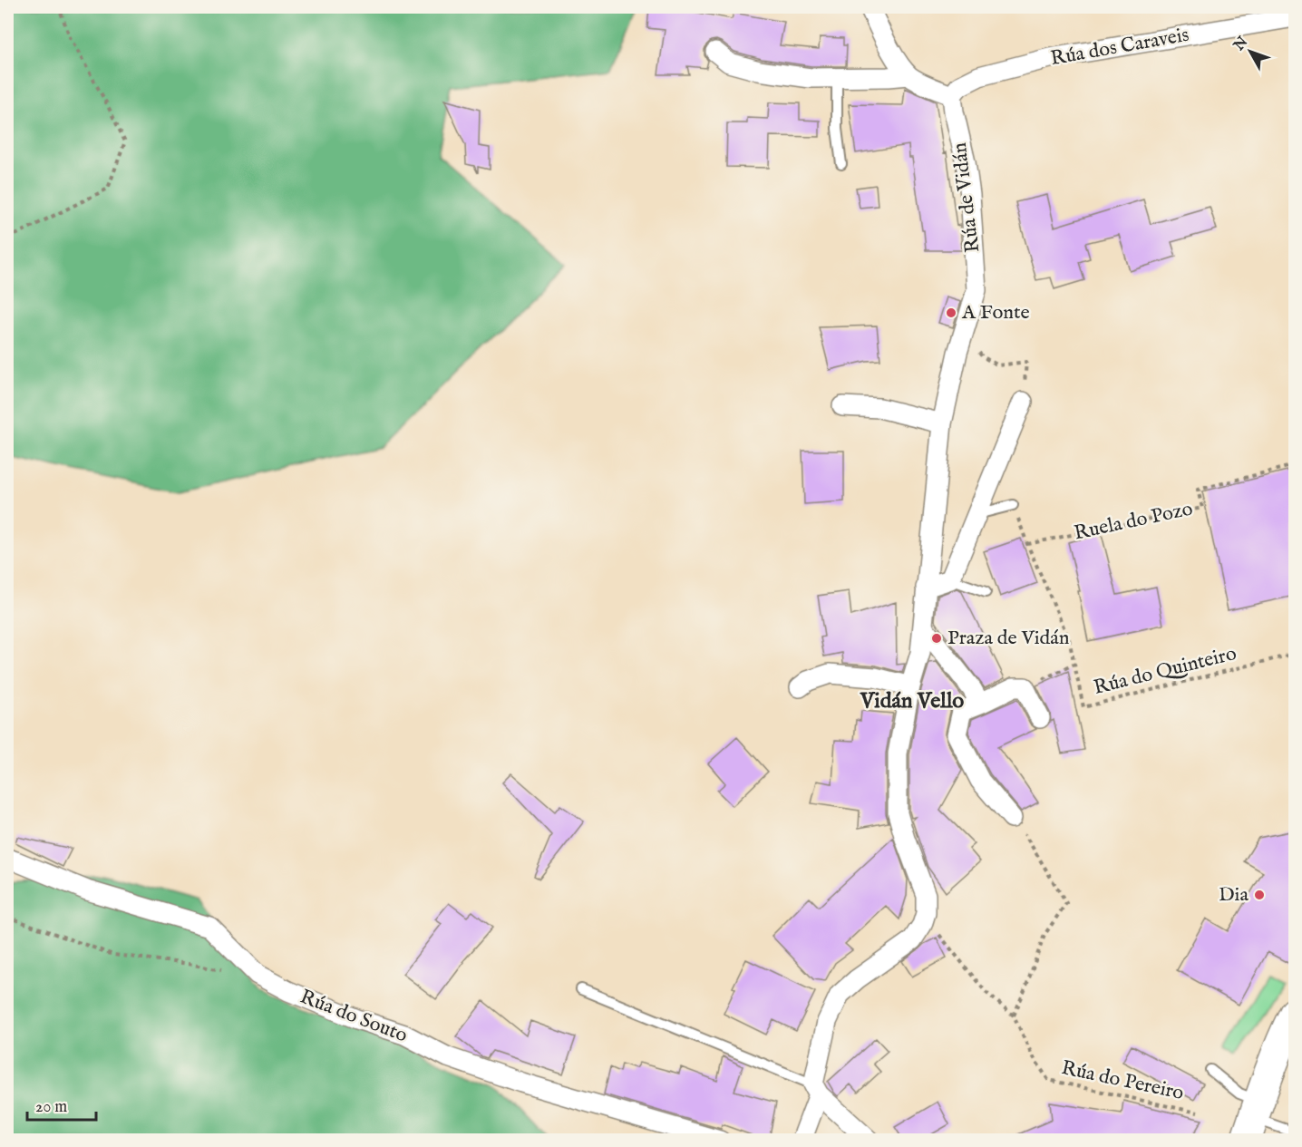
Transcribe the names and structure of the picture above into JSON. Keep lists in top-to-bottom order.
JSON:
{
  "streets": {
    "street": ["Rúa dos Caraveis", "Rúa de Vidán", "Rúa do Souto"],
    "path": ["Ruela do Pozo", "Rúa do Quinteiro", "Rúa do Pereiro"]
  },
  "crossings": [
    ["Rúa dos Caraveis", "Rúa de Vidán"],
    ["Rúa de Vidán", "Rúa do Pereiro"],
    ["Ruela do Pozo", "Rúa do Quinteiro"]
  ],
  "districts": ["Vidán Vello"],
  "places": ["A Fonte", "Praza de Vidán", "Dia"],
  "scale_bar": "20 m",
  "north": "top left"
}
